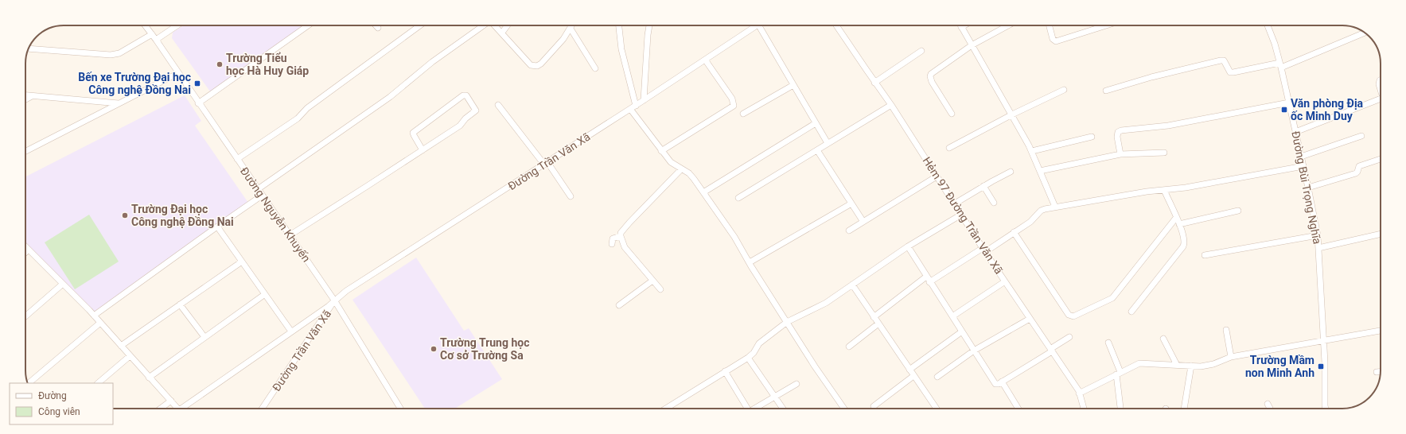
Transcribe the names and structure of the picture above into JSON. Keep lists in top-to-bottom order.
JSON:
{
  "streets": {
    "street": [
      "Đường Trần Văn Xã",
      "Đường Bùi Trọng Nghĩa",
      "Đường Nguyễn Khuyến",
      "Hẻm 97 Đường Trần Văn Xã"
    ]
  },
  "crossings": [
    ["Đường Trần Văn Xã", "Đường Nguyễn Khuyến"]
  ],
  "places": {
    "other": ["Trường Tiểu học Hà Huy Giáp", "Trường Đại học Công nghệ Đồng Nai", "Trường Trung học Cơ sở Trường Sa"],
    "transit": ["Bến xe Trường Đại học Công nghệ Đồng Nai", "Văn phòng Địa ốc Minh Duy", "Trường Mầm non Minh Anh"]
  },
  "legend": ["Đường", "Công viên"]
}
